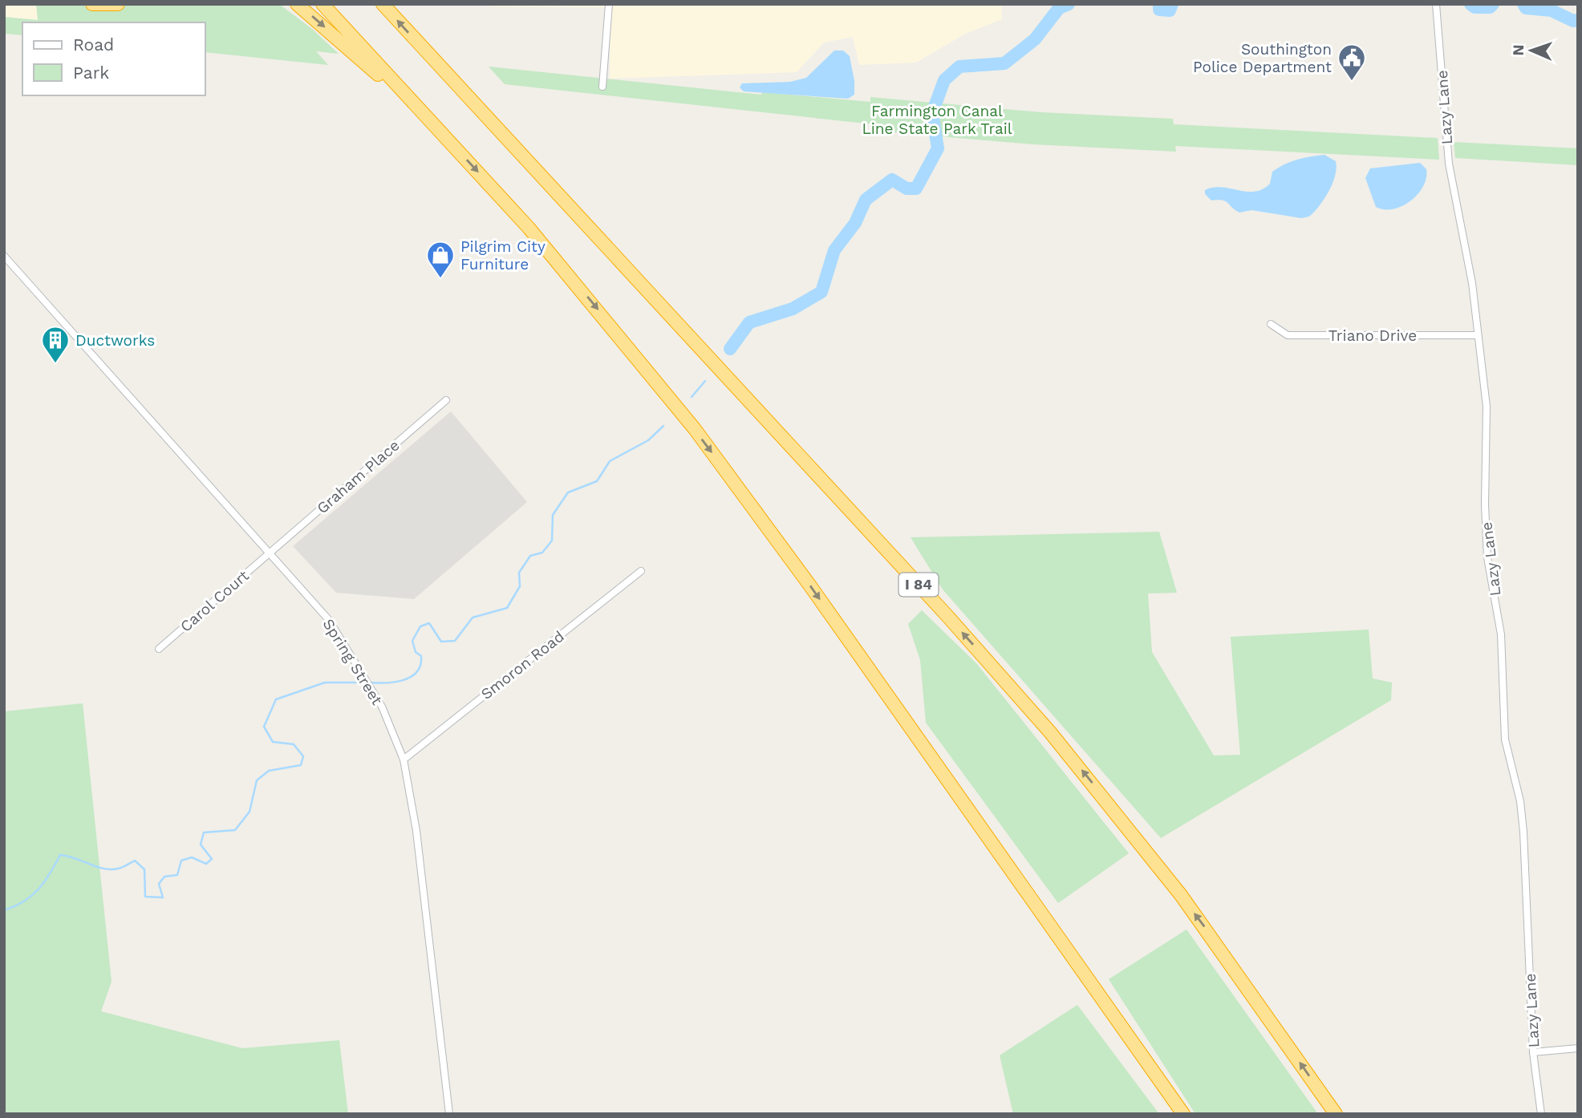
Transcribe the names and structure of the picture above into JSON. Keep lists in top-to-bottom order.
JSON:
{
  "streets": {
    "highway": ["I 84"],
    "street": [
      "Lazy Lane",
      "Triano Drive",
      "Graham Place",
      "Carol Court",
      "Spring Street",
      "Smoron Road"
    ]
  },
  "crossings": [
    ["Lazy Lane", "Triano Drive"],
    ["Graham Place", "Carol Court"],
    ["Graham Place", "Spring Street"],
    ["Carol Court", "Spring Street"],
    ["Spring Street", "Smoron Road"]
  ],
  "parks": ["Farmington Canal Line State Park Trail"],
  "places": {
    "public building": ["Southington Police Department"],
    "shop": ["Pilgrim City Furniture"],
    "building": ["Ductworks"]
  },
  "legend": ["Road", "Park"],
  "north": "left"
}
